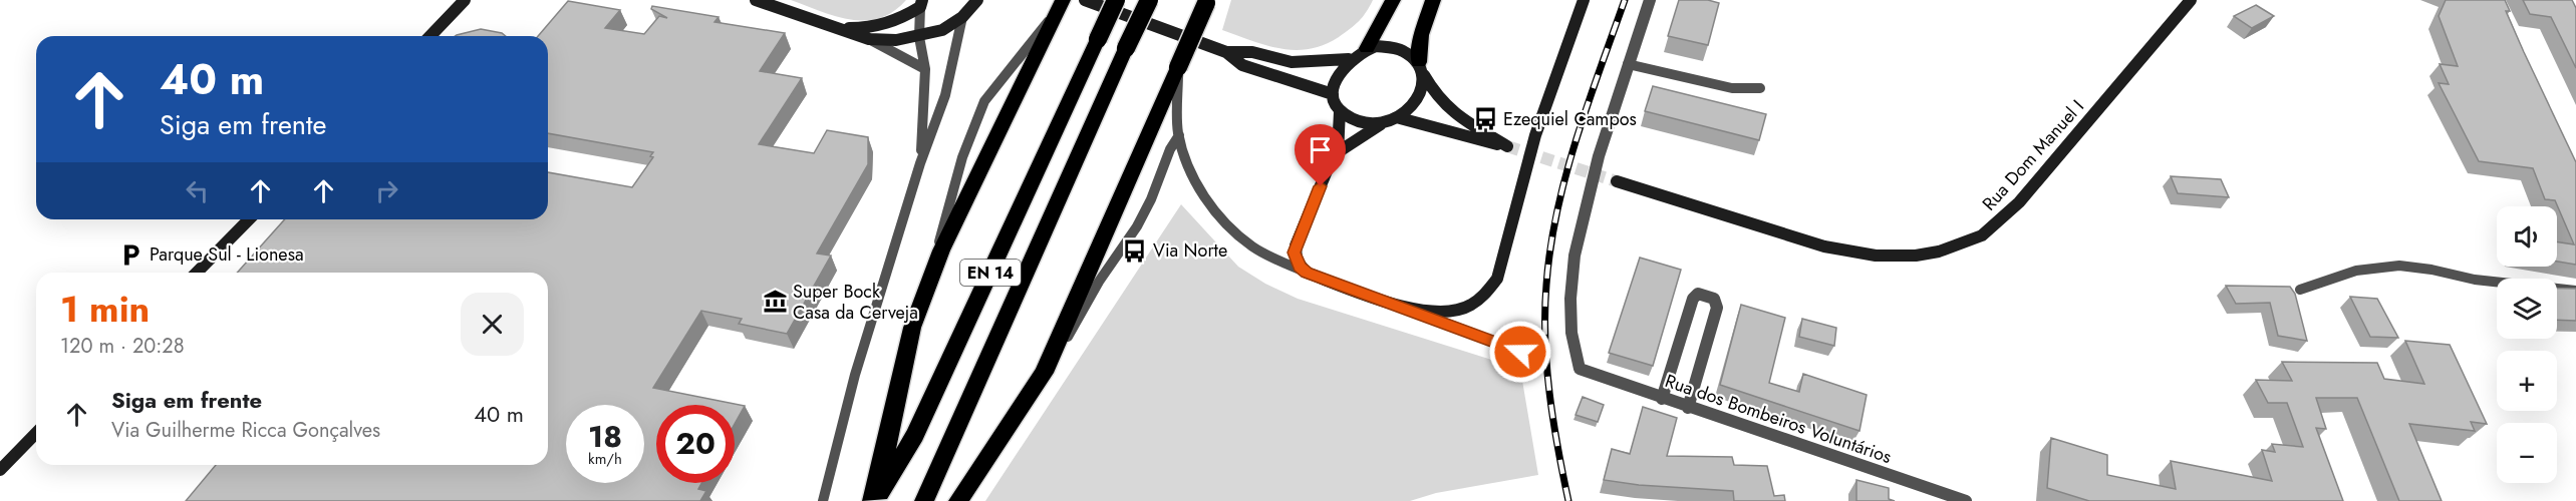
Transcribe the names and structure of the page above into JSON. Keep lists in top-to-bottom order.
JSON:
{
  "streets": {
    "highway": ["EN 14"],
    "main road": ["Rua Dom Manuel I"],
    "street": ["Rua dos Bombeiros Voluntários"]
  },
  "places": {
    "bus stop": ["Ezequiel Campos", "Via Norte"],
    "parking": ["Parque Sul - Lionesa"],
    "museum": ["Super Bock Casa da Cerveja"]
  },
  "page": {
    "turn": ["40 m", "Siga em frente"],
    "map_buttons": ["+", "−"],
    "heading": ["1 min", "120 m · 20:28"],
    "list": [
      {
        "name": "Siga em frente",
        "note": "Via Guilherme Ricca Gonçalves",
        "value": "40 m"
      }
    ],
    "speed": "18 km/h",
    "limit": "20"
  }
}
